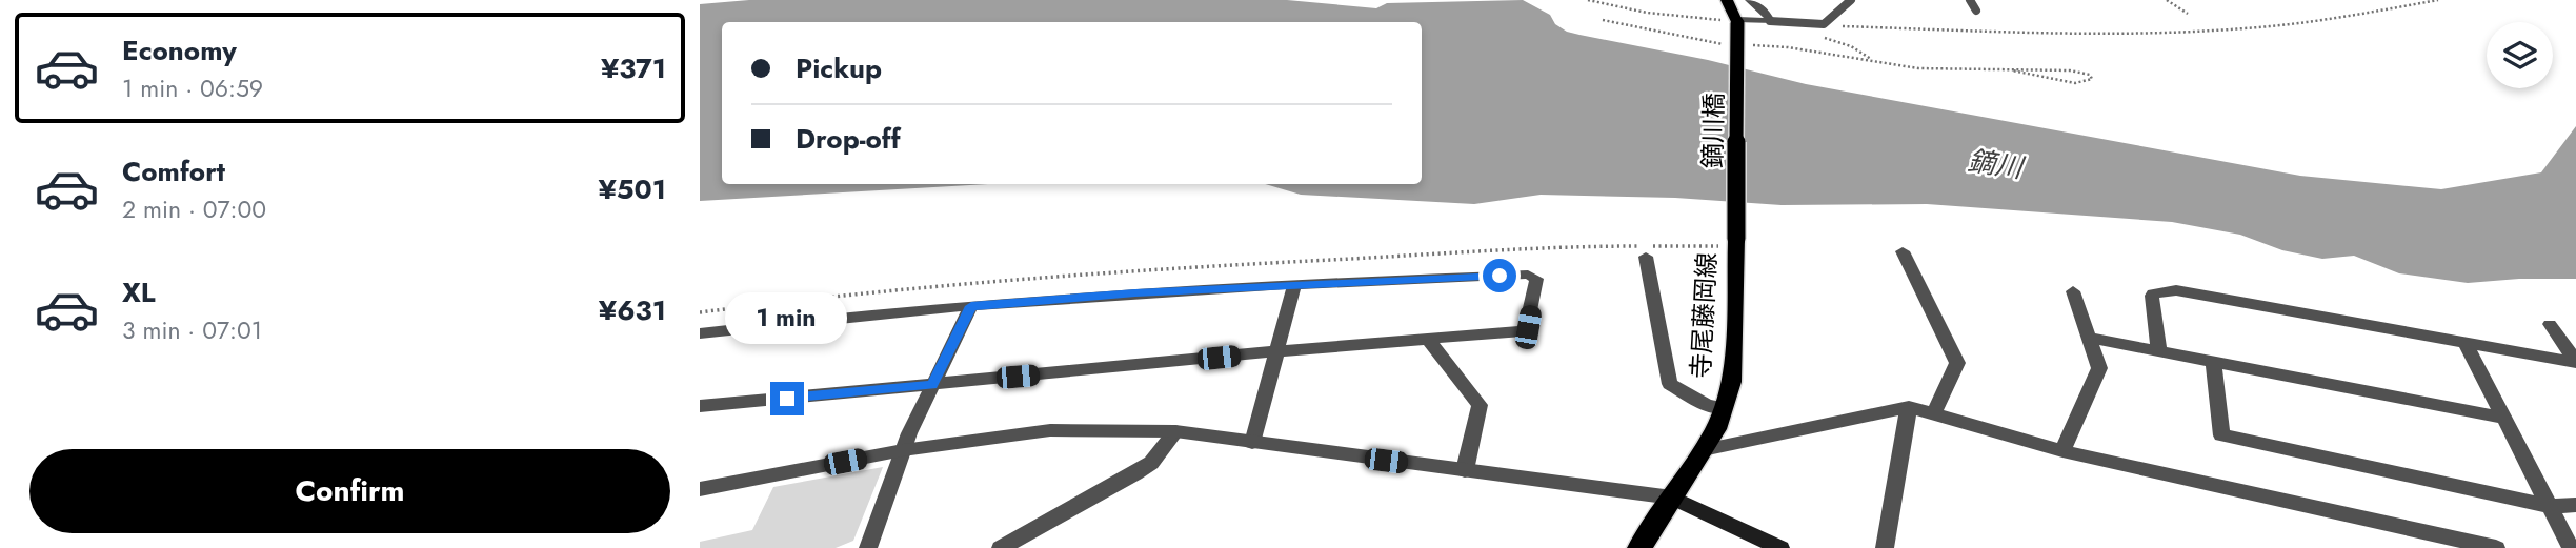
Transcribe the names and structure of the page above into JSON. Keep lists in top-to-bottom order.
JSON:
{
  "streets": {
    "main road": ["鏑川橋", "寺尾藤岡線"]
  },
  "crossings": [
    ["鏑川橋", "寺尾藤岡線"]
  ],
  "water": ["鏑川"],
  "page": {
    "list": [
      {
        "name": "Economy",
        "note": "1 min · 06:59",
        "value": "¥371"
      },
      {
        "name": "Comfort",
        "note": "2 min · 07:00",
        "value": "¥501"
      },
      {
        "name": "XL",
        "note": "3 min · 07:01",
        "value": "¥631"
      }
    ],
    "banner": ["Pickup", "Drop-off"],
    "bubble": "1 min",
    "buttons": "Confirm"
  }
}
